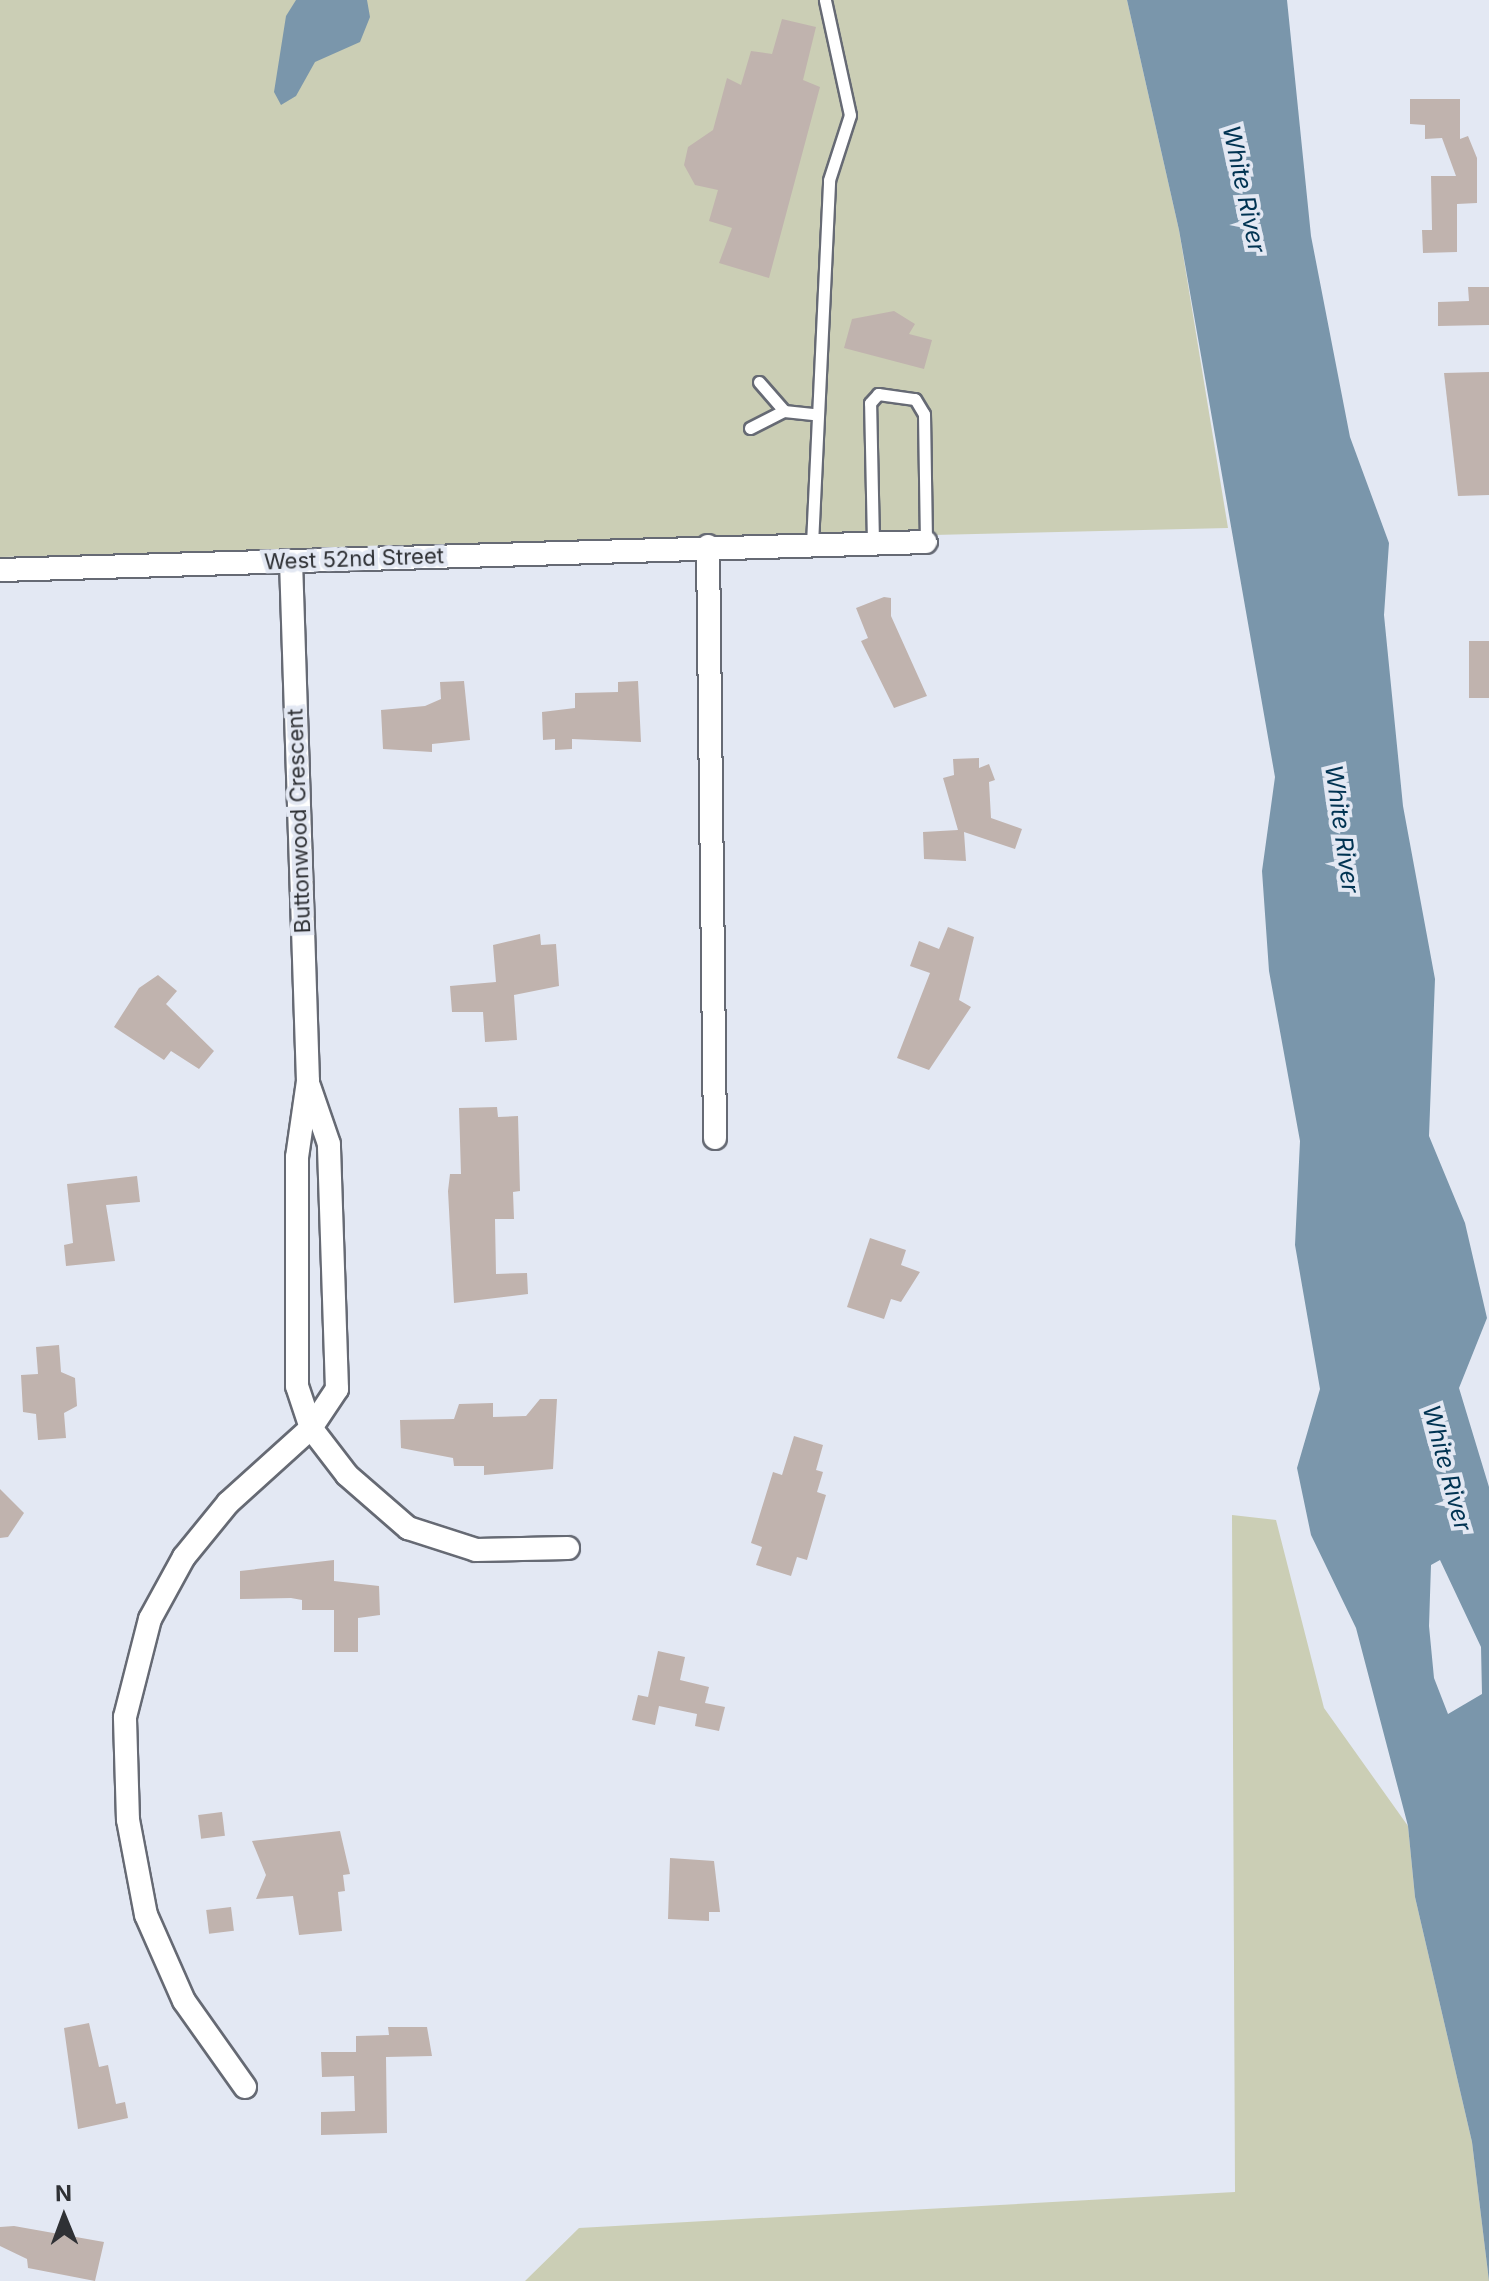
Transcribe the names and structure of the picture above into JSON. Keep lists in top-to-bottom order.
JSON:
{
  "streets": {
    "street": ["West 52nd Street", "Buttonwood Crescent"]
  },
  "crossings": [
    ["West 52nd Street", "Buttonwood Crescent"]
  ],
  "water": ["White River"],
  "north": "top"
}
